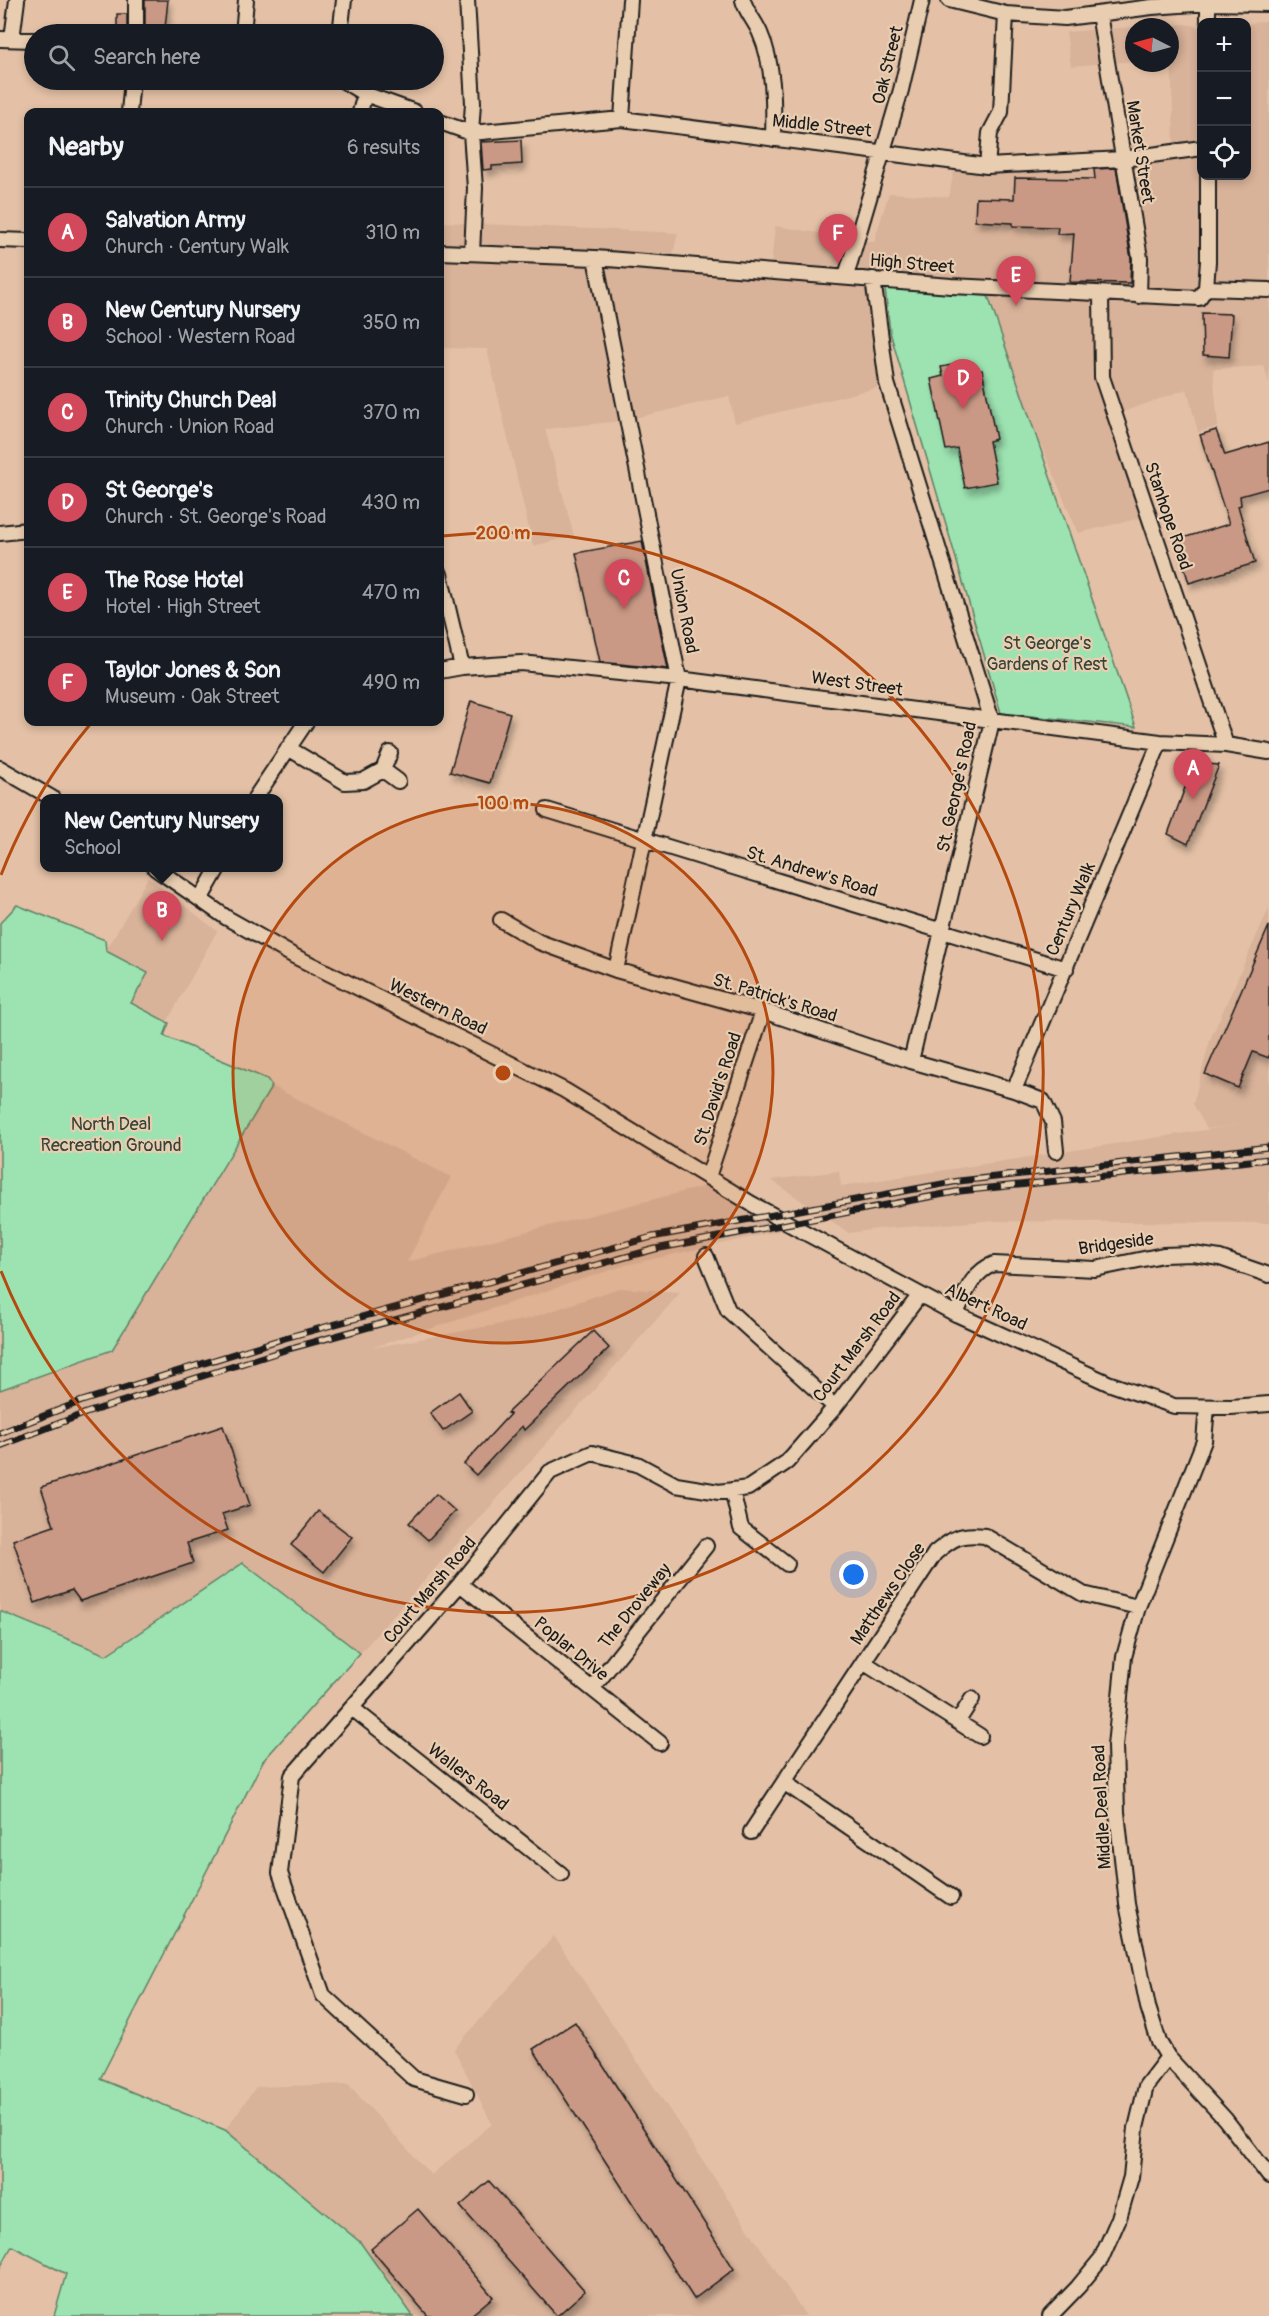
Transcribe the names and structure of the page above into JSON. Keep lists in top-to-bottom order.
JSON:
{
  "streets": {
    "street": [
      "Oak Street",
      "Middle Street",
      "Market Street",
      "High Street",
      "Stanhope Road",
      "Union Road",
      "West Street",
      "St. George's Road",
      "St. Andrew's Road",
      "Century Walk",
      "St. Patrick's Road",
      "Western Road",
      "St. David's Road",
      "Bridgeside",
      "Albert Road",
      "Court Marsh Road",
      "Matthews Close",
      "The Droveway",
      "Poplar Drive",
      "Wallers Road",
      "Middle Deal Road"
    ]
  },
  "crossings": [
    ["Oak Street", "Middle Street"],
    ["Oak Street", "High Street"],
    ["Middle Street", "Market Street"],
    ["Market Street", "High Street"],
    ["High Street", "Stanhope Road"],
    ["High Street", "Union Road"],
    ["High Street", "St. George's Road"],
    ["Stanhope Road", "West Street"],
    ["Union Road", "West Street"],
    ["Union Road", "St. Andrew's Road"],
    ["Union Road", "St. Patrick's Road"],
    ["West Street", "St. George's Road"],
    ["West Street", "Century Walk"],
    ["St. George's Road", "St. Andrew's Road"],
    ["St. George's Road", "St. Patrick's Road"],
    ["St. Andrew's Road", "Century Walk"],
    ["Century Walk", "St. Patrick's Road"],
    ["St. Patrick's Road", "St. David's Road"],
    ["Western Road", "St. David's Road"],
    ["Western Road", "Albert Road"],
    ["St. David's Road", "Albert Road"],
    ["Bridgeside", "Albert Road"],
    ["Albert Road", "Court Marsh Road"],
    ["Albert Road", "Middle Deal Road"],
    ["Court Marsh Road", "Poplar Drive"],
    ["Court Marsh Road", "Wallers Road"],
    ["Matthews Close", "Middle Deal Road"],
    ["The Droveway", "Poplar Drive"]
  ],
  "parks": ["St George's Gardens of Rest", "North Deal Recreation Ground"],
  "north": "left",
  "page": {
    "map_buttons": ["+", "−"],
    "search": "Search here",
    "heading": ["Nearby", "6 results"],
    "list": [
      {
        "mark": "A",
        "name": "Salvation Army",
        "note": "Church · Century Walk",
        "value": "310 m"
      },
      {
        "mark": "B",
        "name": "New Century Nursery",
        "note": "School · Western Road",
        "value": "350 m"
      },
      {
        "mark": "C",
        "name": "Trinity Church Deal",
        "note": "Church · Union Road",
        "value": "370 m"
      },
      {
        "mark": "D",
        "name": "St George's",
        "note": "Church · St. George's Road",
        "value": "430 m"
      },
      {
        "mark": "E",
        "name": "The Rose Hotel",
        "note": "Hotel · High Street",
        "value": "470 m"
      },
      {
        "mark": "F",
        "name": "Taylor Jones & Son",
        "note": "Museum · Oak Street",
        "value": "490 m"
      }
    ],
    "pins": [
      "F",
      "E",
      "D",
      "C",
      "A",
      "B"
    ],
    "popup": ["New Century Nursery", "School"]
  },
  "rings": ["200 m", "100 m"]
}
